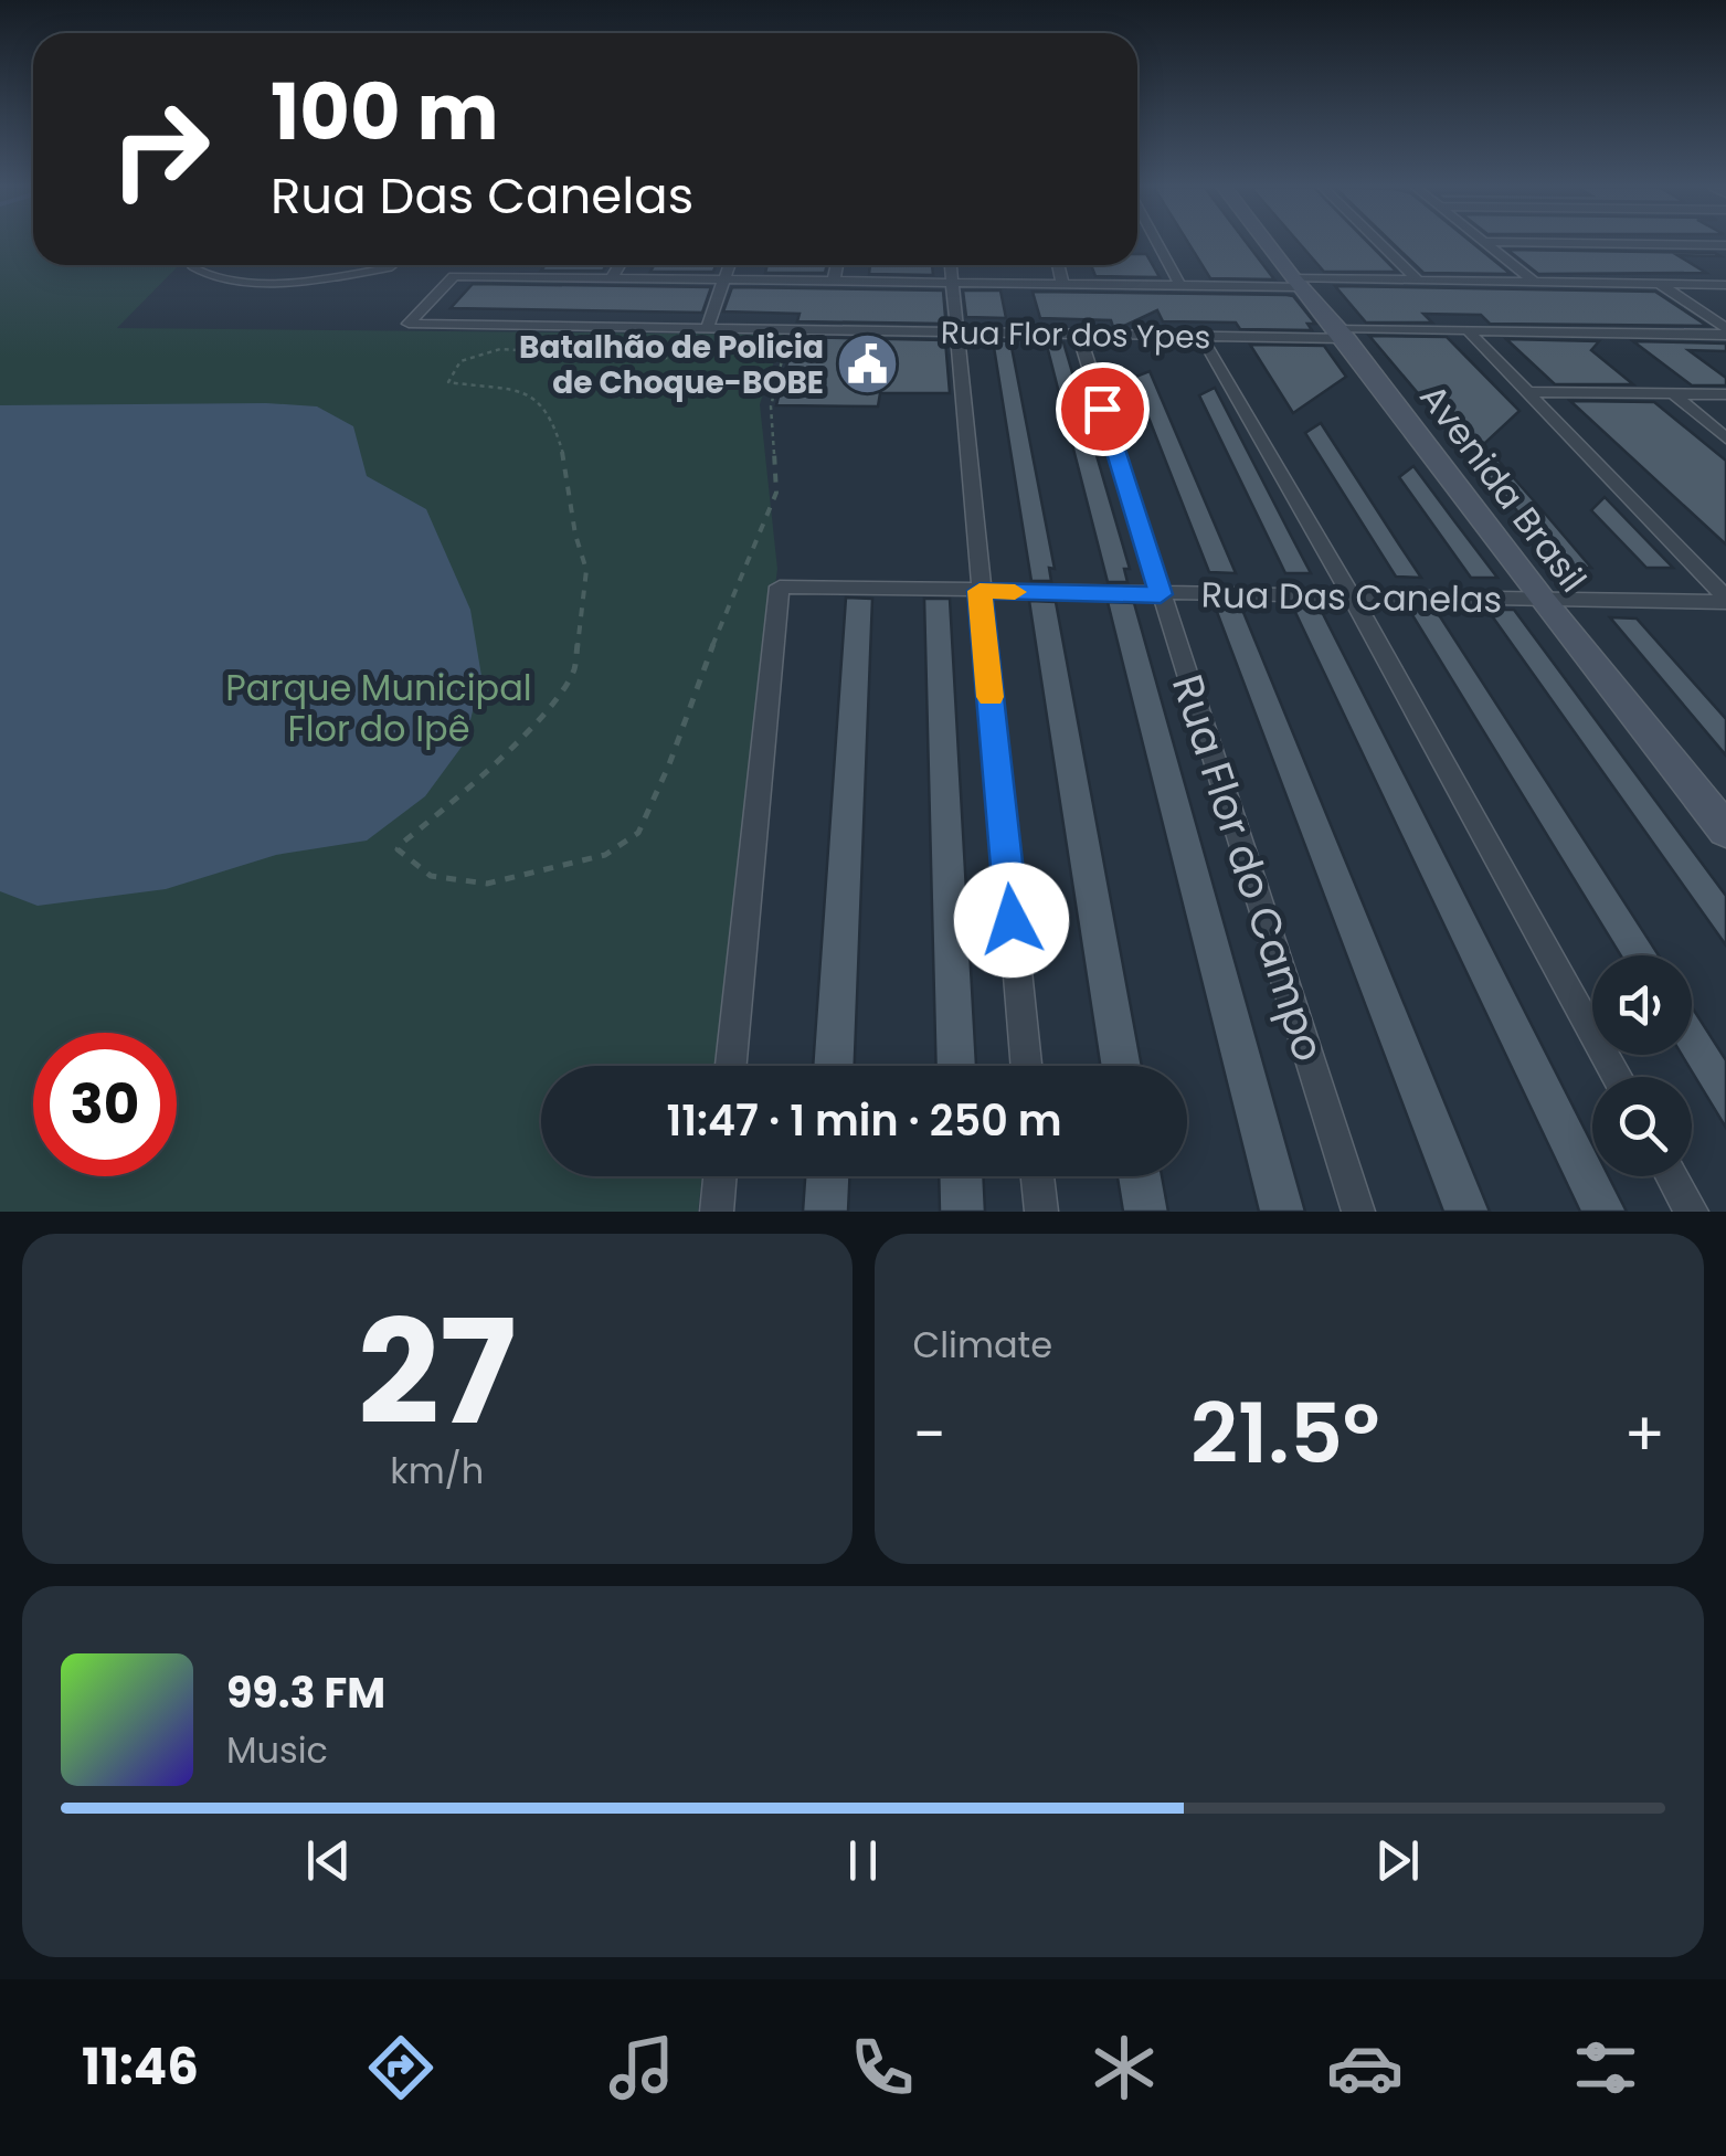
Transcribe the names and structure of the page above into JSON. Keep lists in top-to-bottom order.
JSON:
{
  "streets": {
    "street": [
      "Rua Flor dos Ypes",
      "Avenida Brasil",
      "Rua Das Canelas",
      "Rua Flor do Campo"
    ]
  },
  "crossings": [
    ["Rua Flor dos Ypes", "Avenida Brasil"],
    ["Rua Flor dos Ypes", "Rua Flor do Campo"],
    ["Avenida Brasil", "Rua Das Canelas"],
    ["Rua Das Canelas", "Rua Flor do Campo"]
  ],
  "parks": ["Parque Municipal Flor do Ipê"],
  "places": {
    "public building": ["Batalhão de Policia de Choque-BOBE"]
  },
  "page": {
    "turn": ["100 m", "Rua Das Canelas"],
    "limit": "30",
    "trip": "11:47 · 1 min · 250 m",
    "tile": [
      ["27", "km/h"],
      "Climate"
    ],
    "heat": ["−", "21.5°", "+"],
    "song": ["99.3 FM", "Music"],
    "tabs": "11:46"
  }
}
